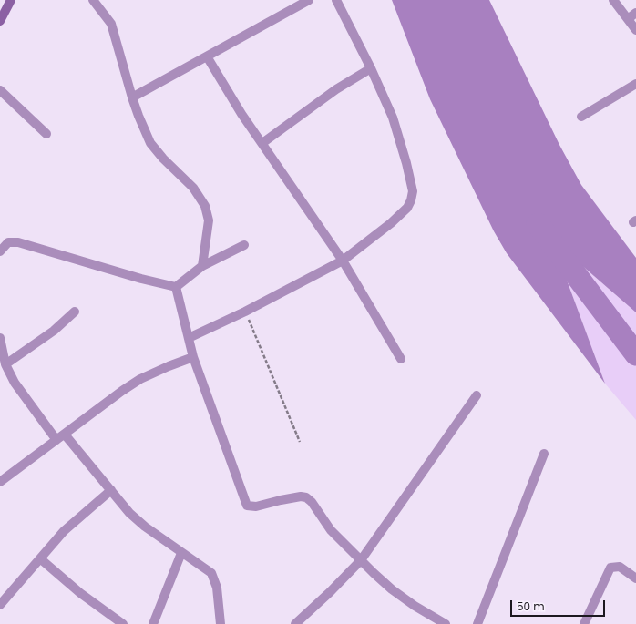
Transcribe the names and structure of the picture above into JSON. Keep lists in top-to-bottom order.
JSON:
{
  "scale_bar": "50 m"
}
